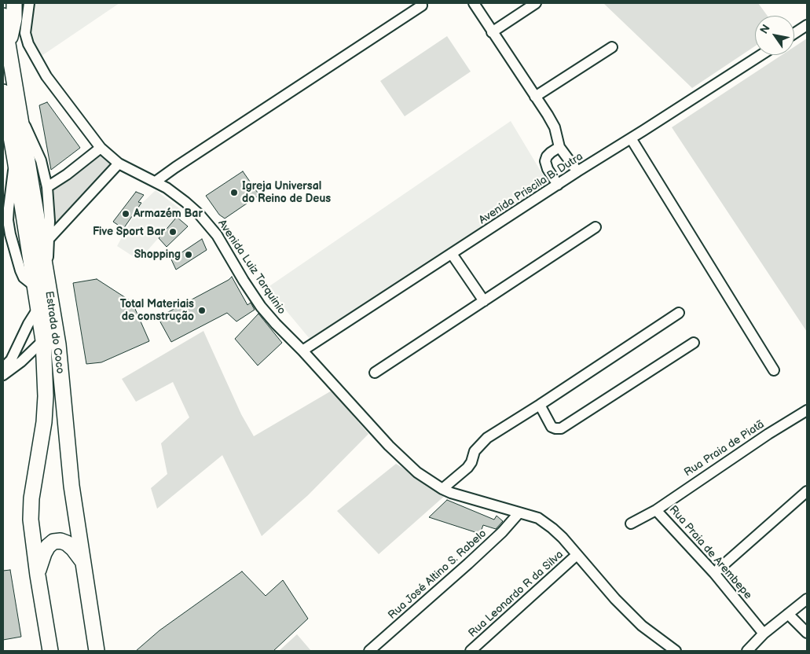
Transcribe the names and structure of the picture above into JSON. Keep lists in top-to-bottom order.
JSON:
{
  "streets": {
    "highway": ["Estrada do Coco"],
    "street": [
      "Avenida Priscila B. Dutra",
      "Avenida Luiz Tarquinio",
      "Rua Praia de Piatã",
      "Rua Praia de Arembepe",
      "Rua José Altino S. Rabelo",
      "Rua Leonardo R da Silva"
    ]
  },
  "crossings": [
    ["Avenida Priscila B. Dutra", "Avenida Luiz Tarquinio"],
    ["Avenida Luiz Tarquinio", "Rua José Altino S. Rabelo"],
    ["Avenida Luiz Tarquinio", "Rua Leonardo R da Silva"],
    ["Rua Praia de Piatã", "Rua Praia de Arembepe"]
  ],
  "places": [
    "Igreja Universal do Reino de Deus",
    "Armazém Bar",
    "Five Sport Bar",
    "Shopping",
    "Total Materiais de construção"
  ],
  "north": "top left"
}
